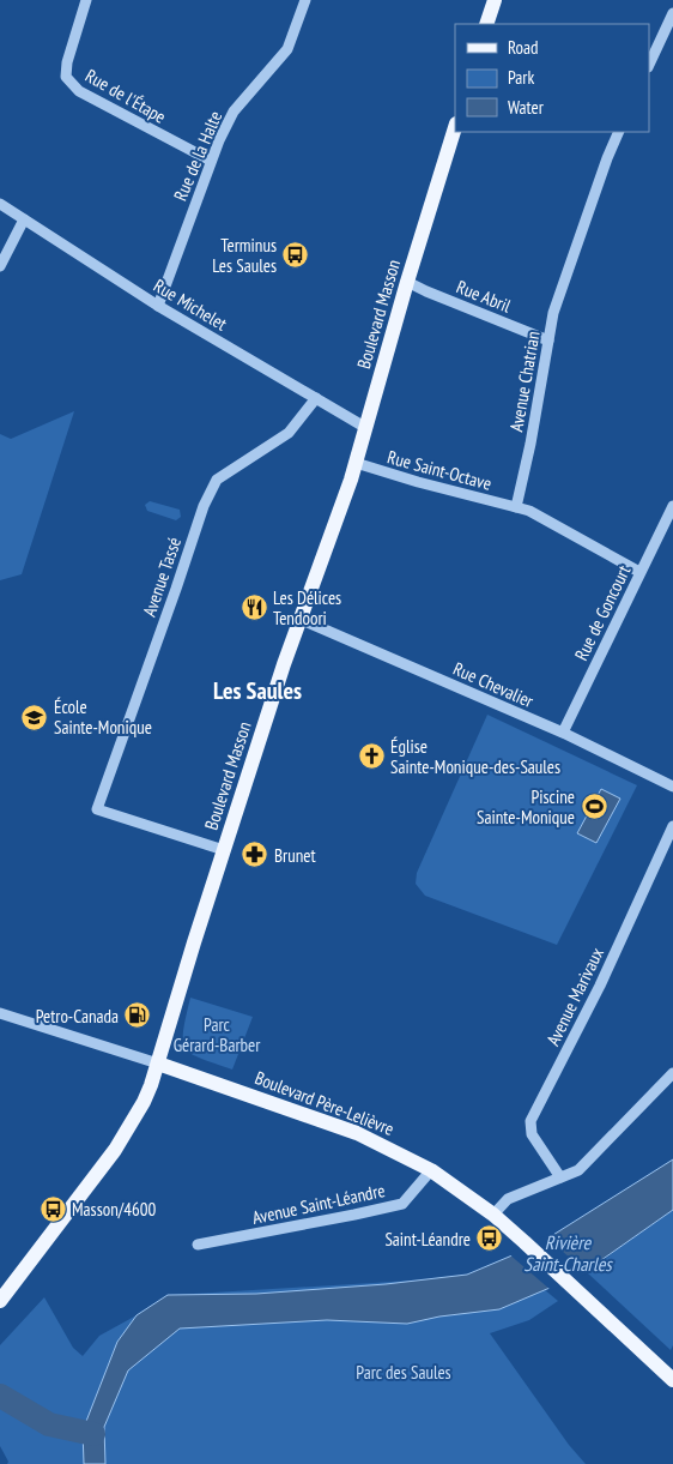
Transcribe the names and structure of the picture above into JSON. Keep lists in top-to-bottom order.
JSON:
{
  "streets": {
    "main road": ["Boulevard Masson", "Boulevard Père-Lelièvre"],
    "street": [
      "Rue de l'Étape",
      "Rue de la Halte",
      "Rue Abril",
      "Rue Michelet",
      "Avenue Chatrian",
      "Rue Saint-Octave",
      "Avenue Tassé",
      "Rue de Goncourt",
      "Rue Chevalier",
      "Avenue Marivaux",
      "Avenue Saint-Léandre"
    ]
  },
  "crossings": [
    ["Rue de l'Étape", "Rue de la Halte"],
    ["Rue de la Halte", "Rue Michelet"],
    ["Rue Abril", "Boulevard Masson"],
    ["Rue Abril", "Avenue Chatrian"],
    ["Rue Michelet", "Boulevard Masson"],
    ["Rue Michelet", "Avenue Tassé"],
    ["Boulevard Masson", "Rue Saint-Octave"],
    ["Boulevard Masson", "Avenue Tassé"],
    ["Boulevard Masson", "Rue Chevalier"],
    ["Boulevard Masson", "Boulevard Père-Lelièvre"],
    ["Avenue Chatrian", "Rue Saint-Octave"],
    ["Rue de Goncourt", "Rue Chevalier"],
    ["Boulevard Père-Lelièvre", "Avenue Saint-Léandre"]
  ],
  "districts": ["Les Saules"],
  "water": ["Rivière Saint-Charles"],
  "parks": ["Parc Gérard-Barber", "Parc des Saules"],
  "places": {
    "bus stop": ["Terminus Les Saules", "Masson/4600", "Saint-Léandre"],
    "restaurant": ["Les Délices Tendoori"],
    "school or university": ["École Sainte-Monique"],
    "church": ["Église Sainte-Monique-des-Saules"],
    "sports": ["Piscine Sainte-Monique"],
    "pharmacy": ["Brunet"],
    "fuel station": ["Petro-Canada"]
  },
  "legend": ["Road", "Park", "Water"]
}
